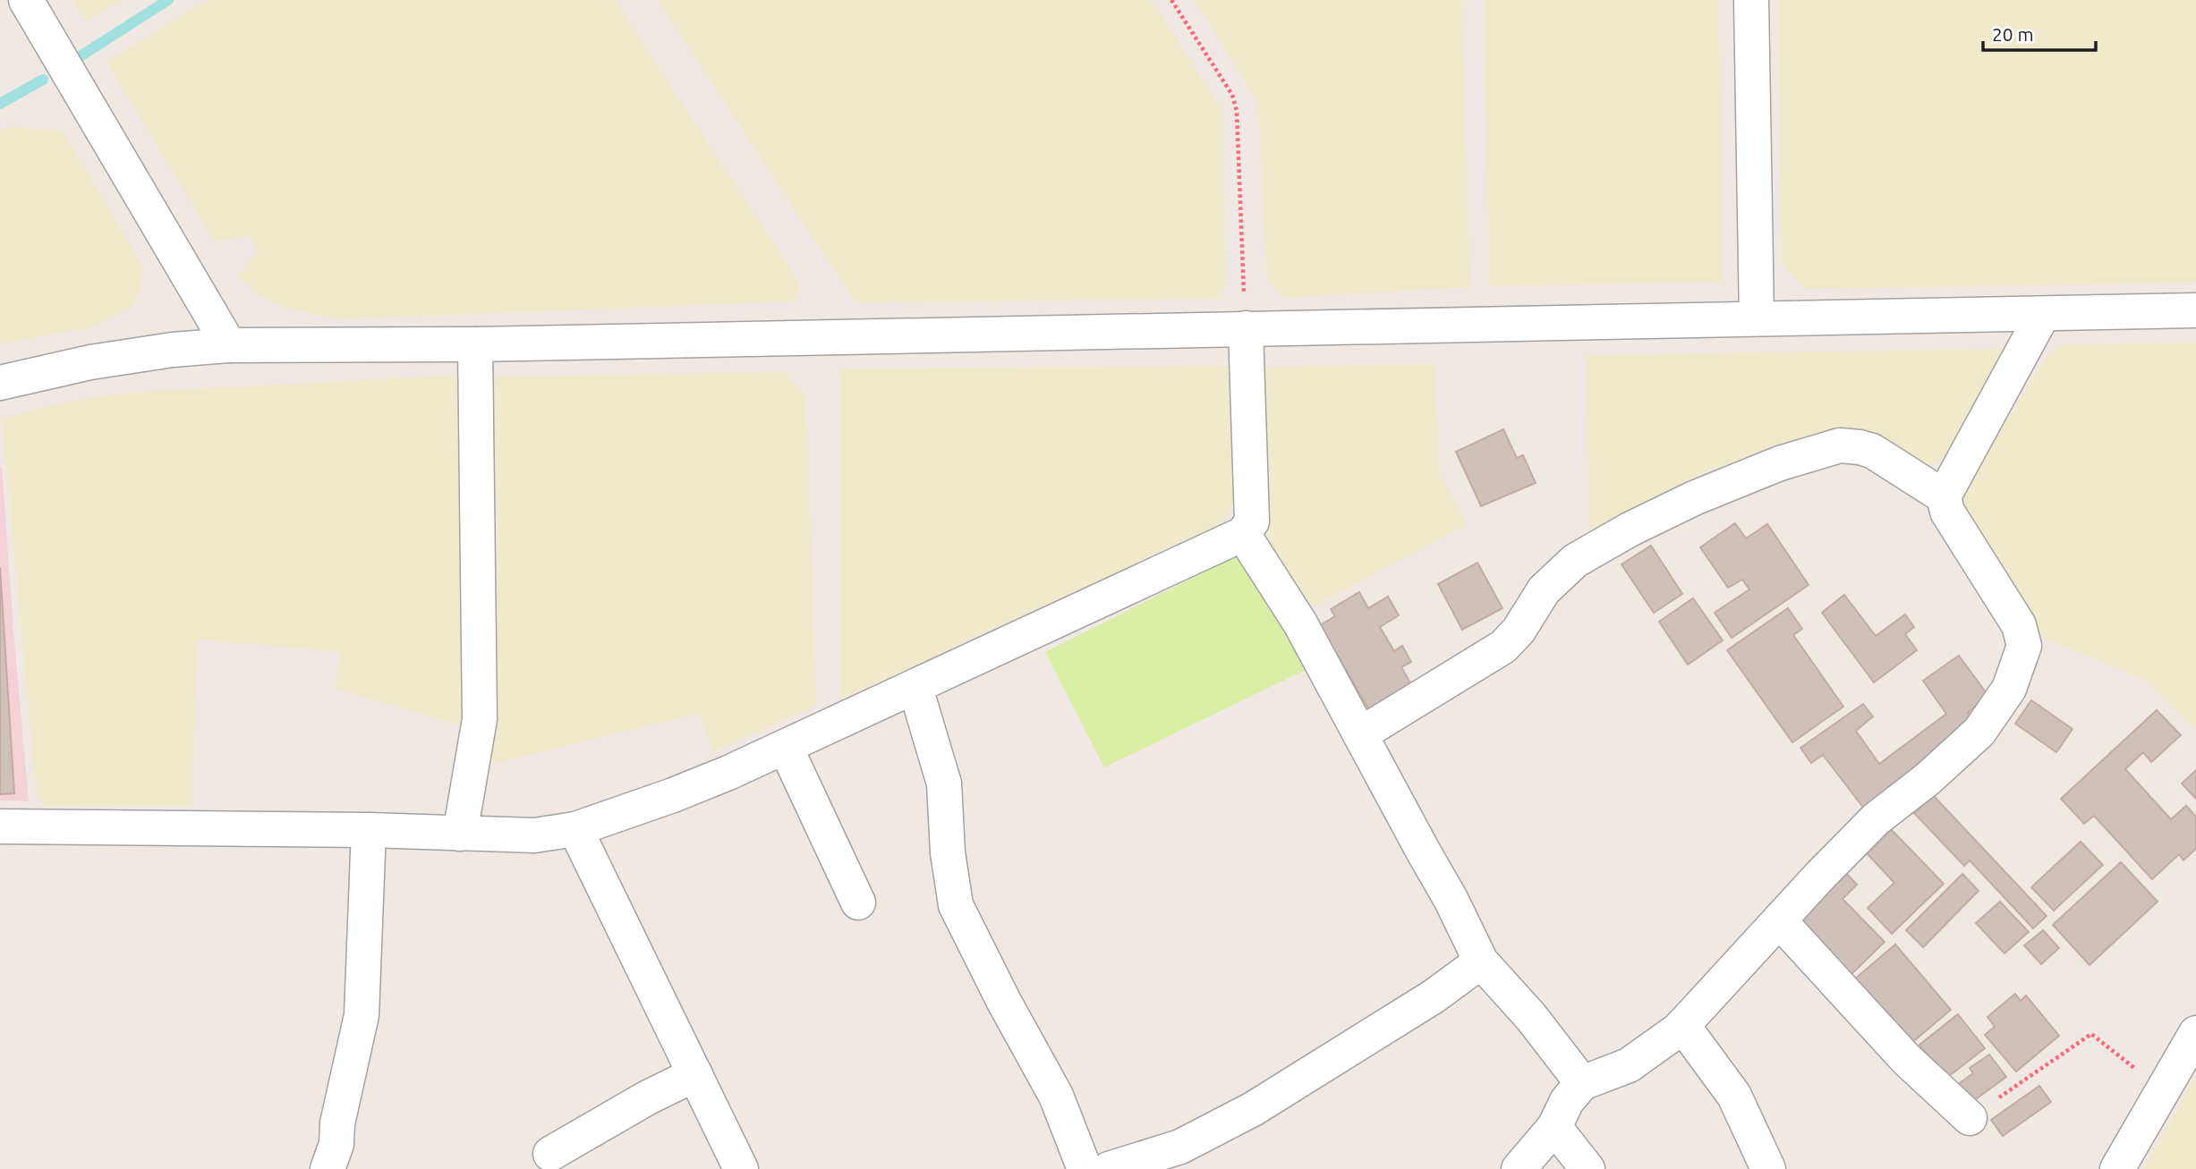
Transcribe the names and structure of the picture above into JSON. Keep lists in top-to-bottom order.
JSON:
{
  "scale_bar": "20 m"
}
